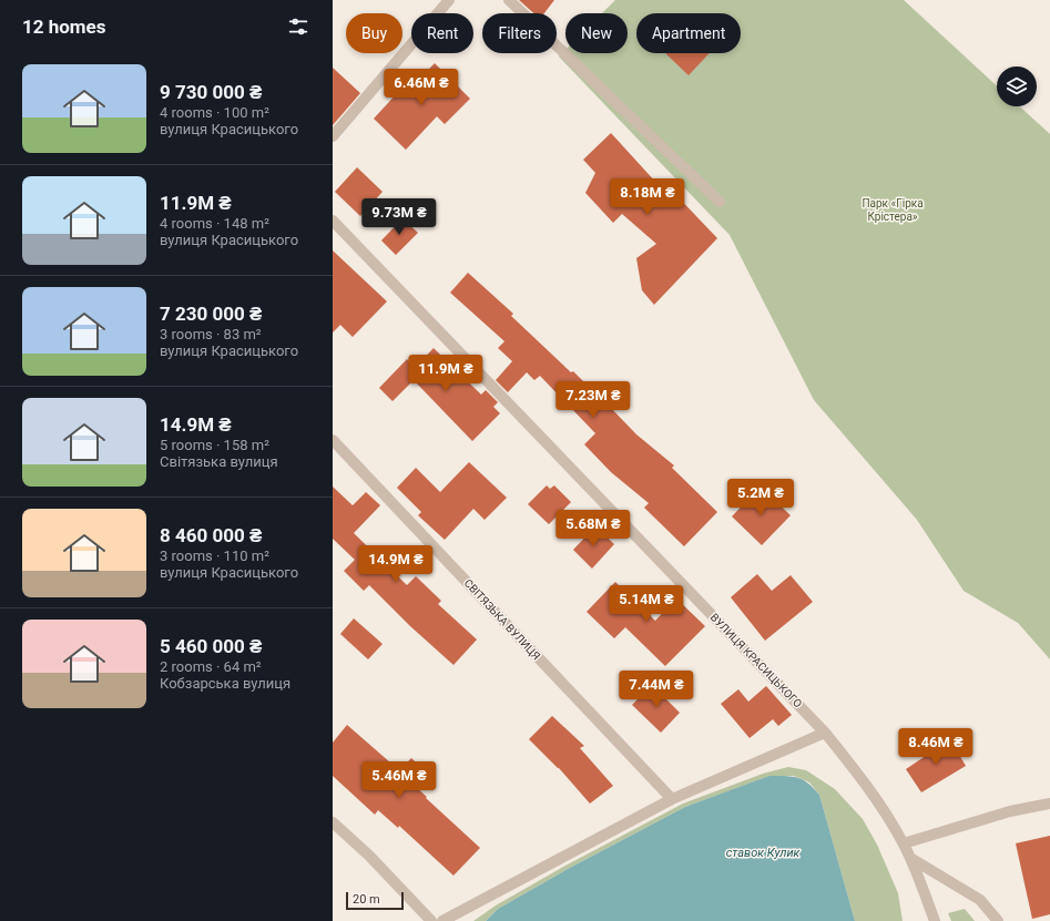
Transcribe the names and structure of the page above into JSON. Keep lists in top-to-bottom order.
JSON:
{
  "streets": {
    "street": ["СВІТЯЗЬКА ВУЛИЦЯ", "ВУЛИЦЯ КРАСИЦЬКОГО"]
  },
  "water": ["ставок Кулик"],
  "parks": ["Парк «Гірка Крістера»"],
  "scale_bar": "20 m",
  "page": {
    "heading": "12 homes",
    "chip": [
      "Buy",
      "Rent",
      "Filters",
      "New",
      "Apartment"
    ],
    "list": [
      {
        "name": "9 730 000 ₴",
        "note": "4 rooms · 100 m² · вулиця Красицького"
      },
      {
        "name": "11.9M ₴",
        "note": "4 rooms · 148 m² · вулиця Красицького"
      },
      {
        "name": "7 230 000 ₴",
        "note": "3 rooms · 83 m² · вулиця Красицького"
      },
      {
        "name": "14.9M ₴",
        "note": "5 rooms · 158 m² · Світязька вулиця"
      },
      {
        "name": "8 460 000 ₴",
        "note": "3 rooms · 110 m² · вулиця Красицького"
      },
      {
        "name": "5 460 000 ₴",
        "note": "2 rooms · 64 m² · Кобзарська вулиця"
      }
    ],
    "price": [
      "6.46M ₴",
      "8.18M ₴",
      "9.73M ₴",
      "11.9M ₴",
      "7.23M ₴",
      "5.2M ₴",
      "5.68M ₴",
      "14.9M ₴",
      "5.14M ₴",
      "7.44M ₴",
      "8.46M ₴",
      "5.46M ₴"
    ],
    "scale": "20 m"
  }
}
